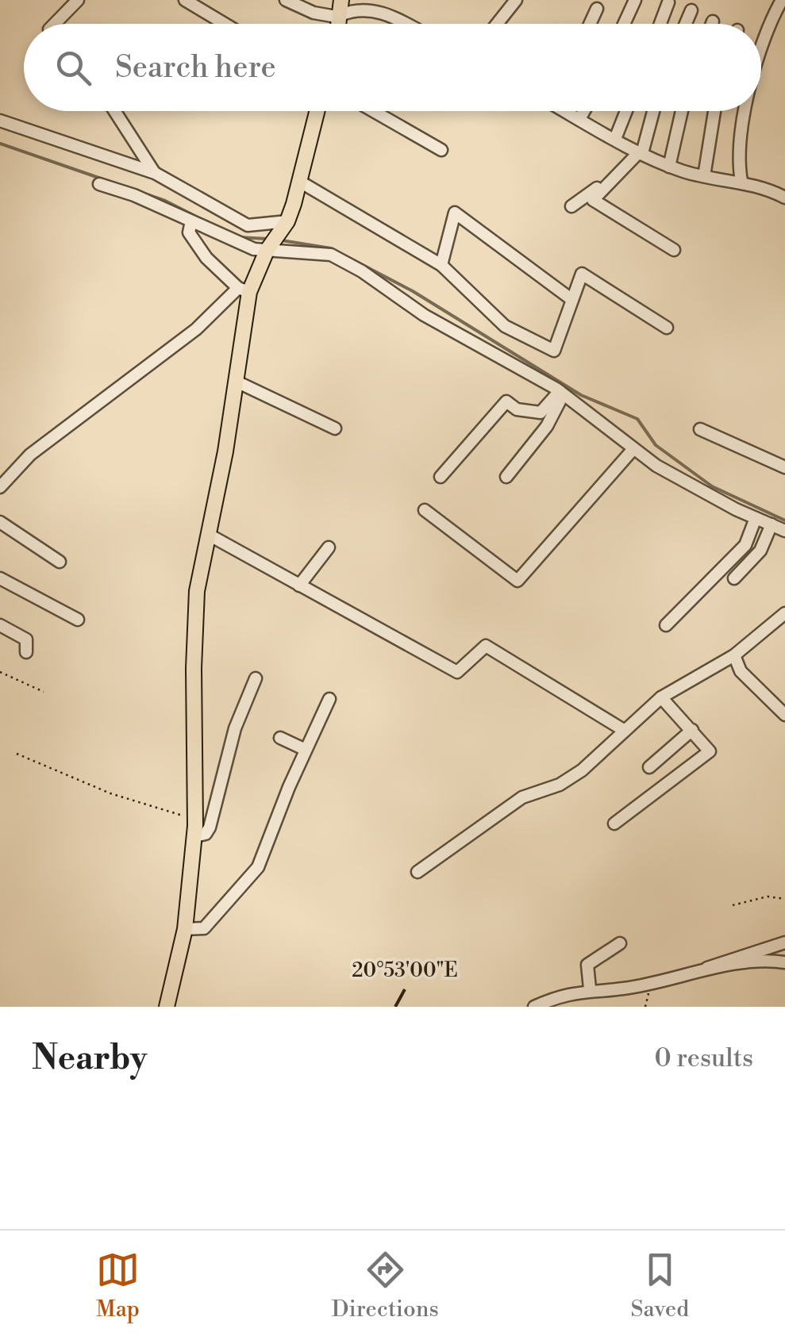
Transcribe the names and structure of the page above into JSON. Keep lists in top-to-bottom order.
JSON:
{
  "page": {
    "search": "Search here",
    "heading": ["Nearby", "0 results"],
    "nav": ["Map", "Directions", "Saved"]
  },
  "coordinates": ["20°53'00\"E"]
}
